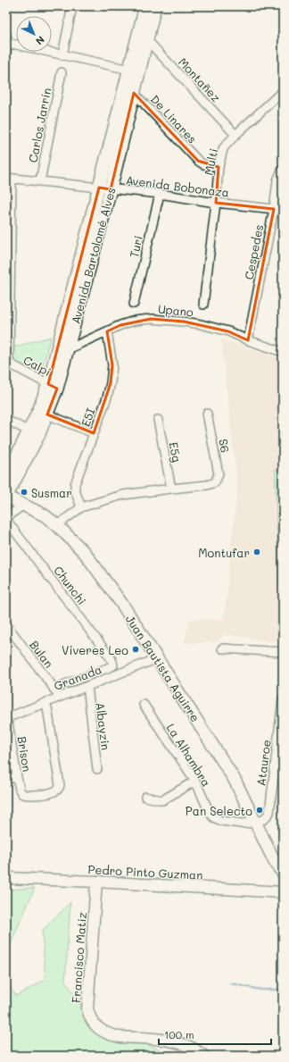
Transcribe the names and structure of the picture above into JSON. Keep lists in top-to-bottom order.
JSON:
{
  "streets": {
    "main road": ["Avenida Bartolomé Alves", "Juan Bautista Aguirre"],
    "street": [
      "Montañez",
      "De Linares",
      "Carlos Jarrín",
      "Multi",
      "Avenida Bobonaza",
      "Turi",
      "Cespedes",
      "Upano",
      "Calpi",
      "E5I",
      "S6",
      "E5g",
      "Chunchi",
      "Bulan",
      "Granada",
      "Albayzin",
      "Brison",
      "La Alhambra",
      "Atauroe",
      "Pedro Pinto Guzman",
      "Francisco Matiz"
    ]
  },
  "crossings": [
    ["Montañez", "Multi"],
    ["Montañez", "Avenida Bartolomé Alves"],
    ["De Linares", "Multi"],
    ["De Linares", "Avenida Bartolomé Alves"],
    ["Carlos Jarrín", "Avenida Bobonaza"],
    ["Multi", "Avenida Bobonaza"],
    ["Avenida Bobonaza", "Turi"],
    ["Avenida Bobonaza", "Cespedes"],
    ["Avenida Bobonaza", "Avenida Bartolomé Alves"],
    ["Cespedes", "Upano"],
    ["Avenida Bartolomé Alves", "Upano"],
    ["Avenida Bartolomé Alves", "Calpi"],
    ["Avenida Bartolomé Alves", "Juan Bautista Aguirre"],
    ["Upano", "E5I"],
    ["S6", "E5g"],
    ["Chunchi", "Bulan"],
    ["Bulan", "Granada"],
    ["Juan Bautista Aguirre", "Granada"],
    ["Juan Bautista Aguirre", "La Alhambra"],
    ["Juan Bautista Aguirre", "Atauroe"],
    ["Granada", "Albayzin"],
    ["Granada", "Brison"],
    ["La Alhambra", "Atauroe"],
    ["Pedro Pinto Guzman", "Francisco Matiz"]
  ],
  "places": [
    "Susmar",
    "Montufar",
    "Viveres Leo",
    "Pan Selecto"
  ],
  "scale_bar": "100 m",
  "north": "bottom right"
}
